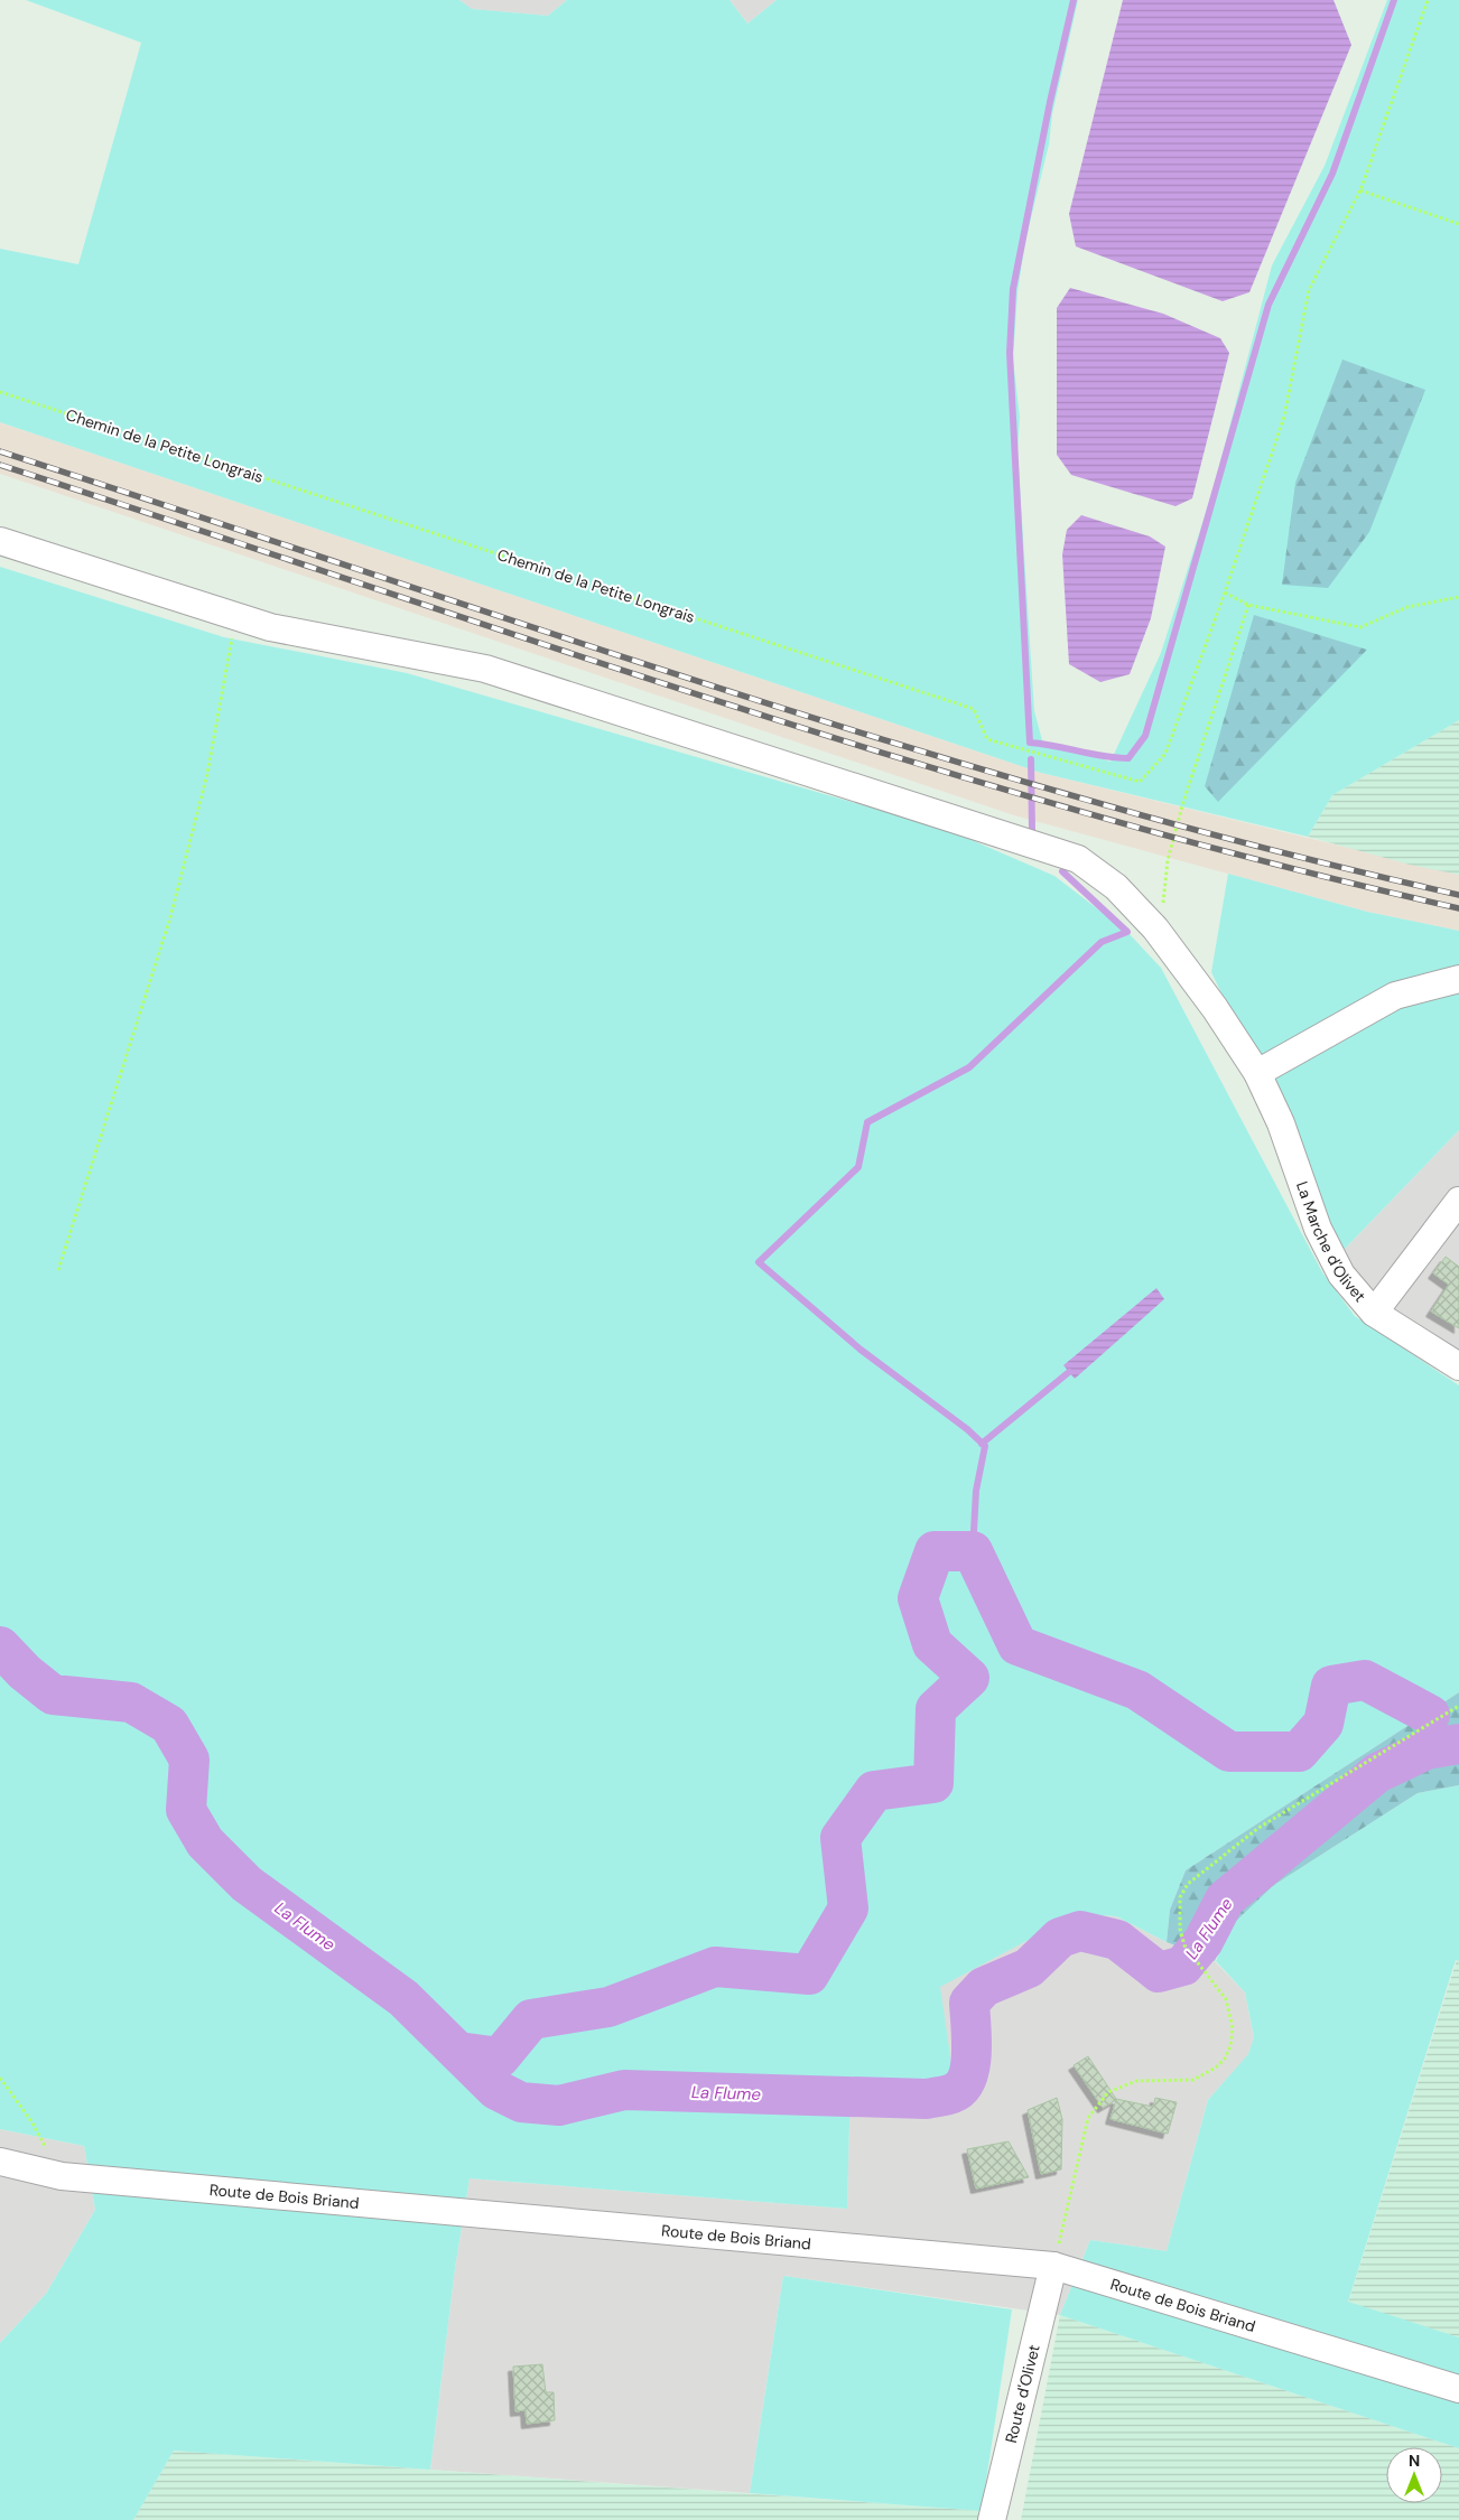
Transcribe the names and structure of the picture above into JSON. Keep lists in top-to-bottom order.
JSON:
{
  "streets": {
    "street": ["La Marche d'Olivet", "Route de Bois Briand", "Route d'Olivet"],
    "path": ["Chemin de la Petite Longrais"]
  },
  "crossings": [
    ["Route de Bois Briand", "Route d'Olivet"]
  ],
  "water": ["La Flume"],
  "north": "top"
}
